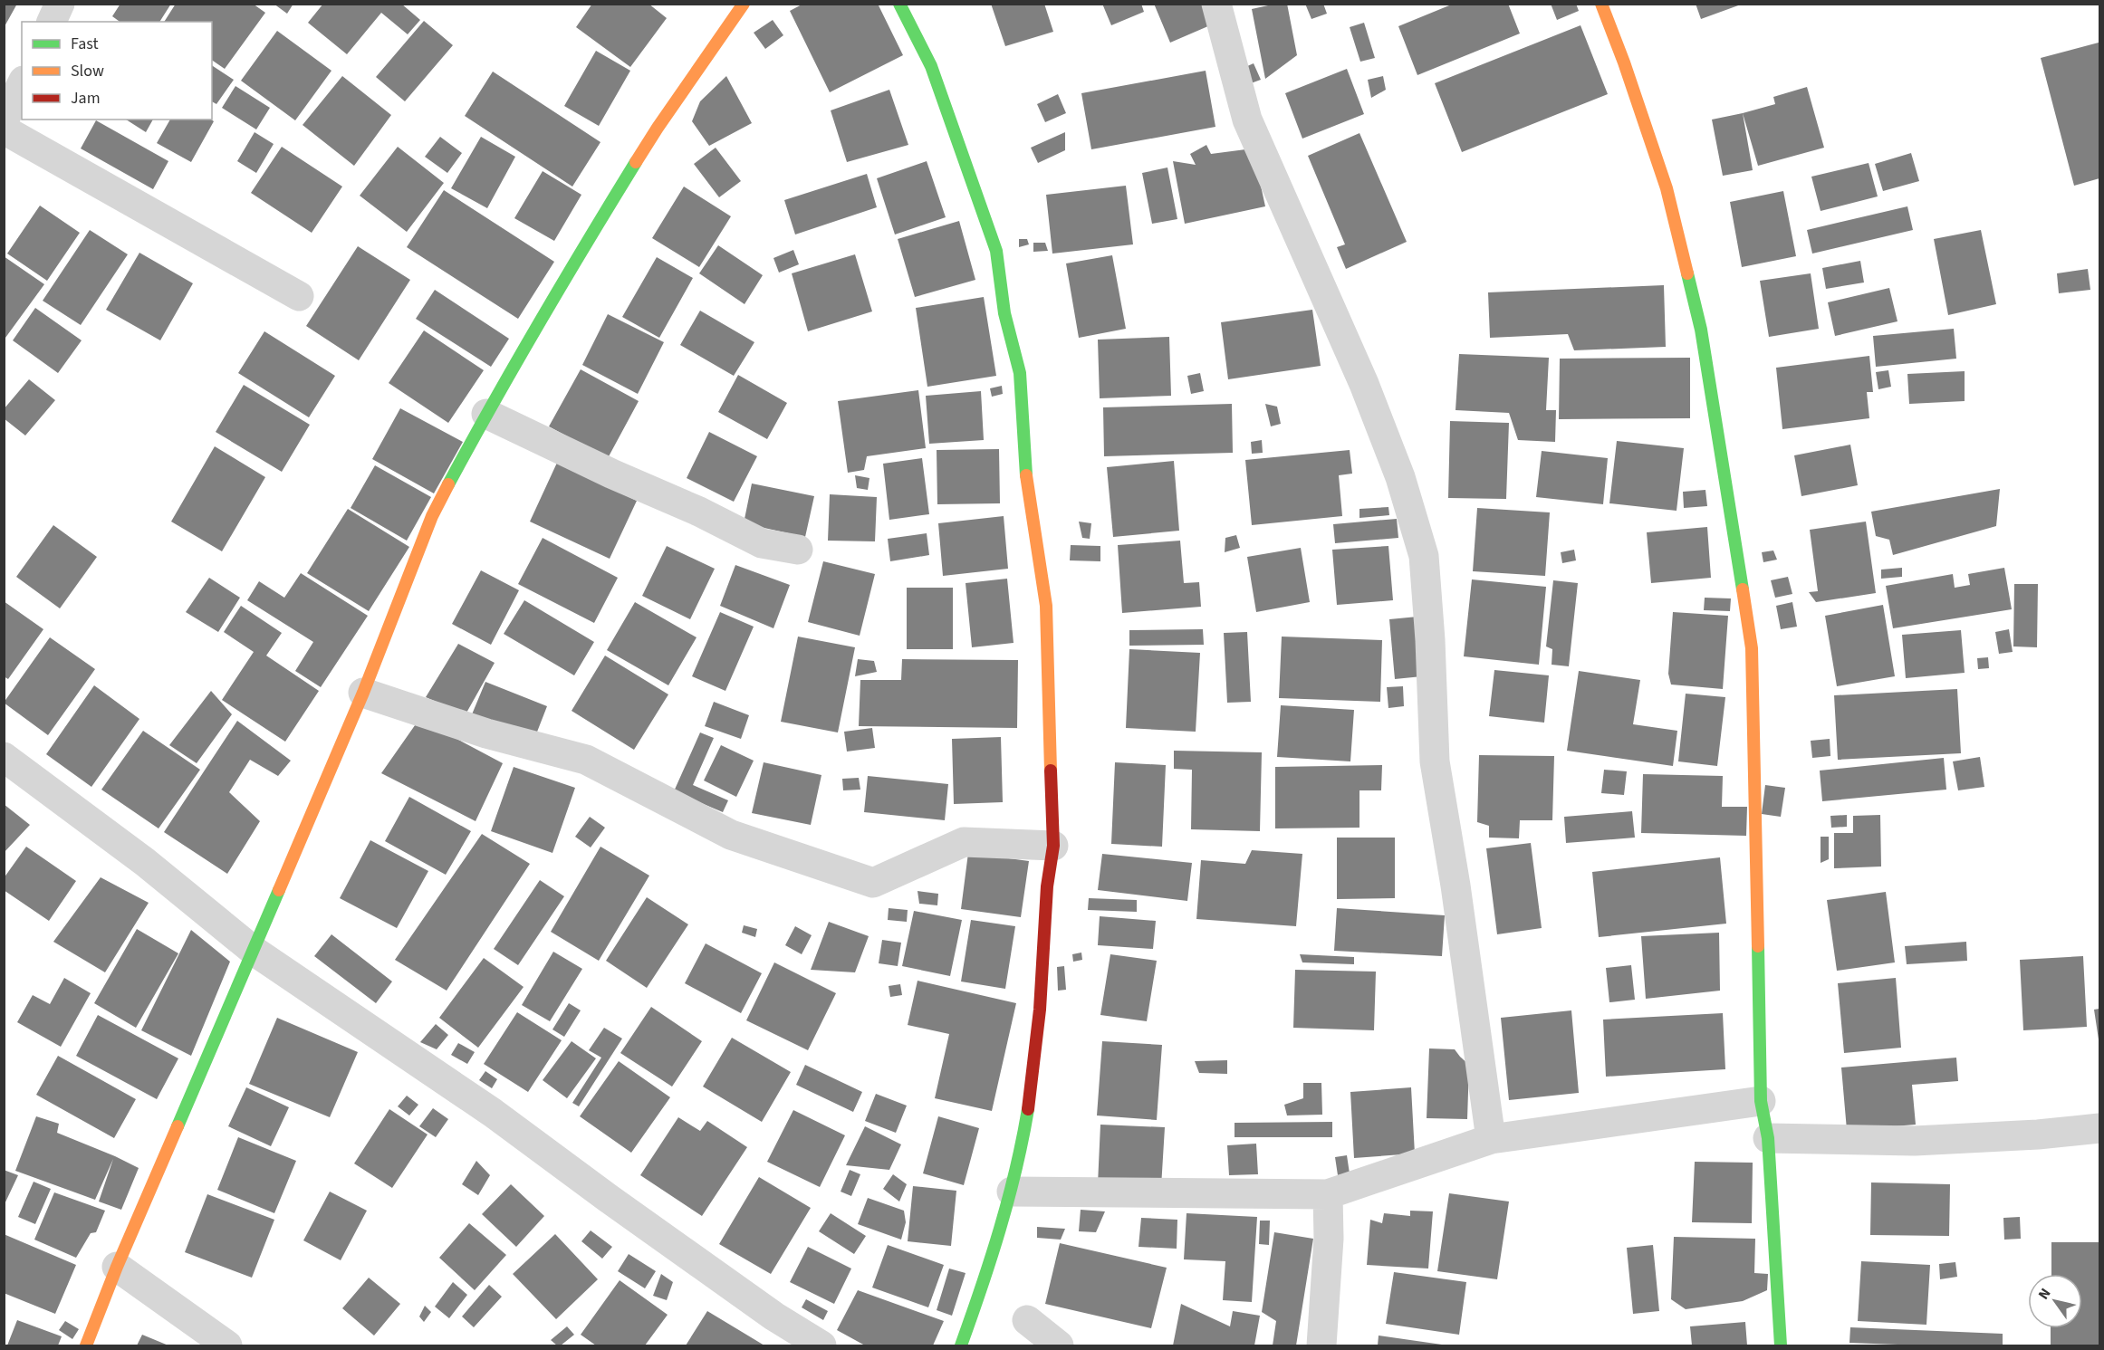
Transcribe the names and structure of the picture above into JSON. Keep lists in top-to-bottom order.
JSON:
{
  "legend": ["Fast", "Slow", "Jam"],
  "north": "top left"
}
